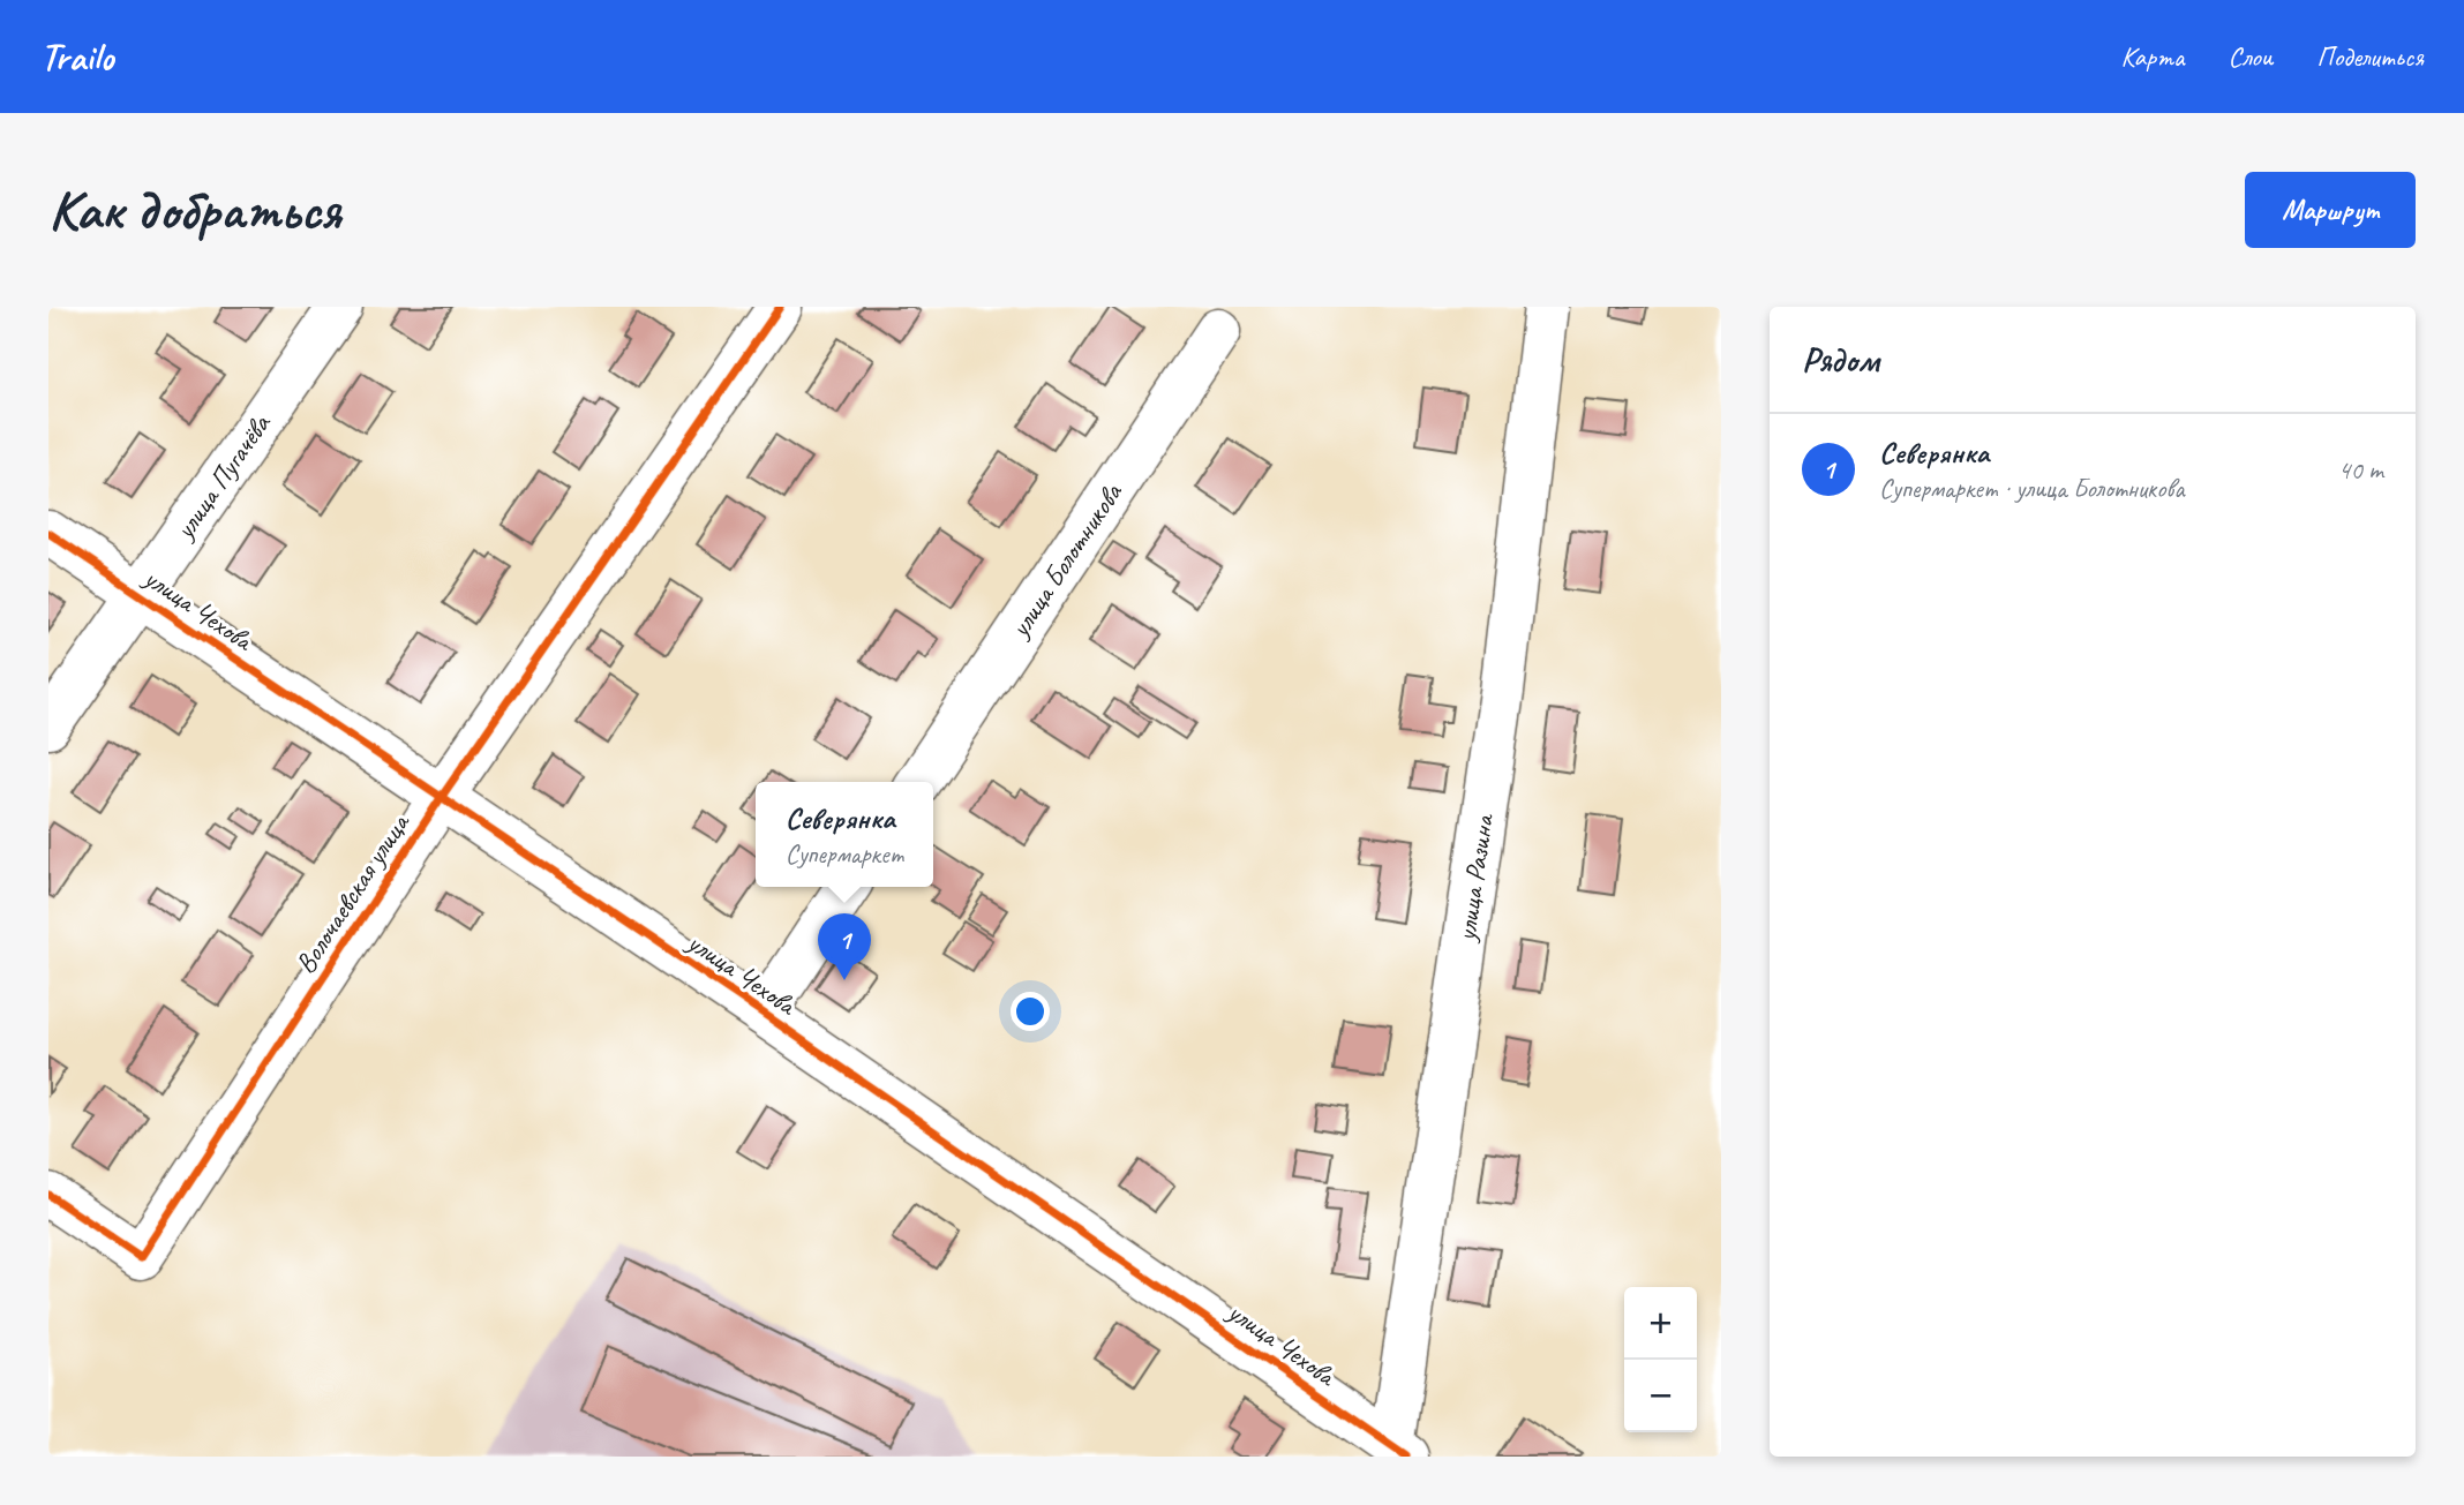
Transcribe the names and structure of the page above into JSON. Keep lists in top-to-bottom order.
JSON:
{
  "streets": {
    "street": [
      "улица Пугачёва",
      "улица Болотникова",
      "улица Чехова",
      "улица Разина",
      "Волочаевская улица"
    ]
  },
  "crossings": [
    ["улица Пугачёва", "улица Чехова"],
    ["улица Чехова", "улица Разина"],
    ["улица Чехова", "Волочаевская улица"]
  ],
  "page": {
    "header": "Trailo",
    "nav": ["Карта", "Слои", "Поделиться"],
    "buttons": "Маршрут",
    "title": "Как добраться",
    "heading": "Рядом",
    "list": [
      {
        "mark": "1",
        "name": "Северянка",
        "note": "Супермаркет · улица Болотникова",
        "value": "40 m"
      }
    ],
    "popup": ["Северянка", "Супермаркет"],
    "pins": "1",
    "map_buttons": ["+", "−"]
  }
}
